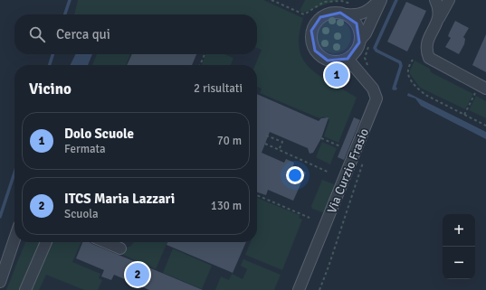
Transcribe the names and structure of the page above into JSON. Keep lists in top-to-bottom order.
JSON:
{
  "streets": {
    "street": ["Via Curzio Frasio"]
  },
  "page": {
    "search": "Cerca qui",
    "pins": ["1", "2"],
    "heading": ["Vicino", "2 risultati"],
    "list": [
      {
        "mark": "1",
        "name": "Dolo Scuole",
        "note": "Fermata",
        "value": "70 m"
      },
      {
        "mark": "2",
        "name": "ITCS Maria Lazzari",
        "note": "Scuola",
        "value": "130 m"
      }
    ],
    "map_buttons": ["+", "−"]
  }
}
